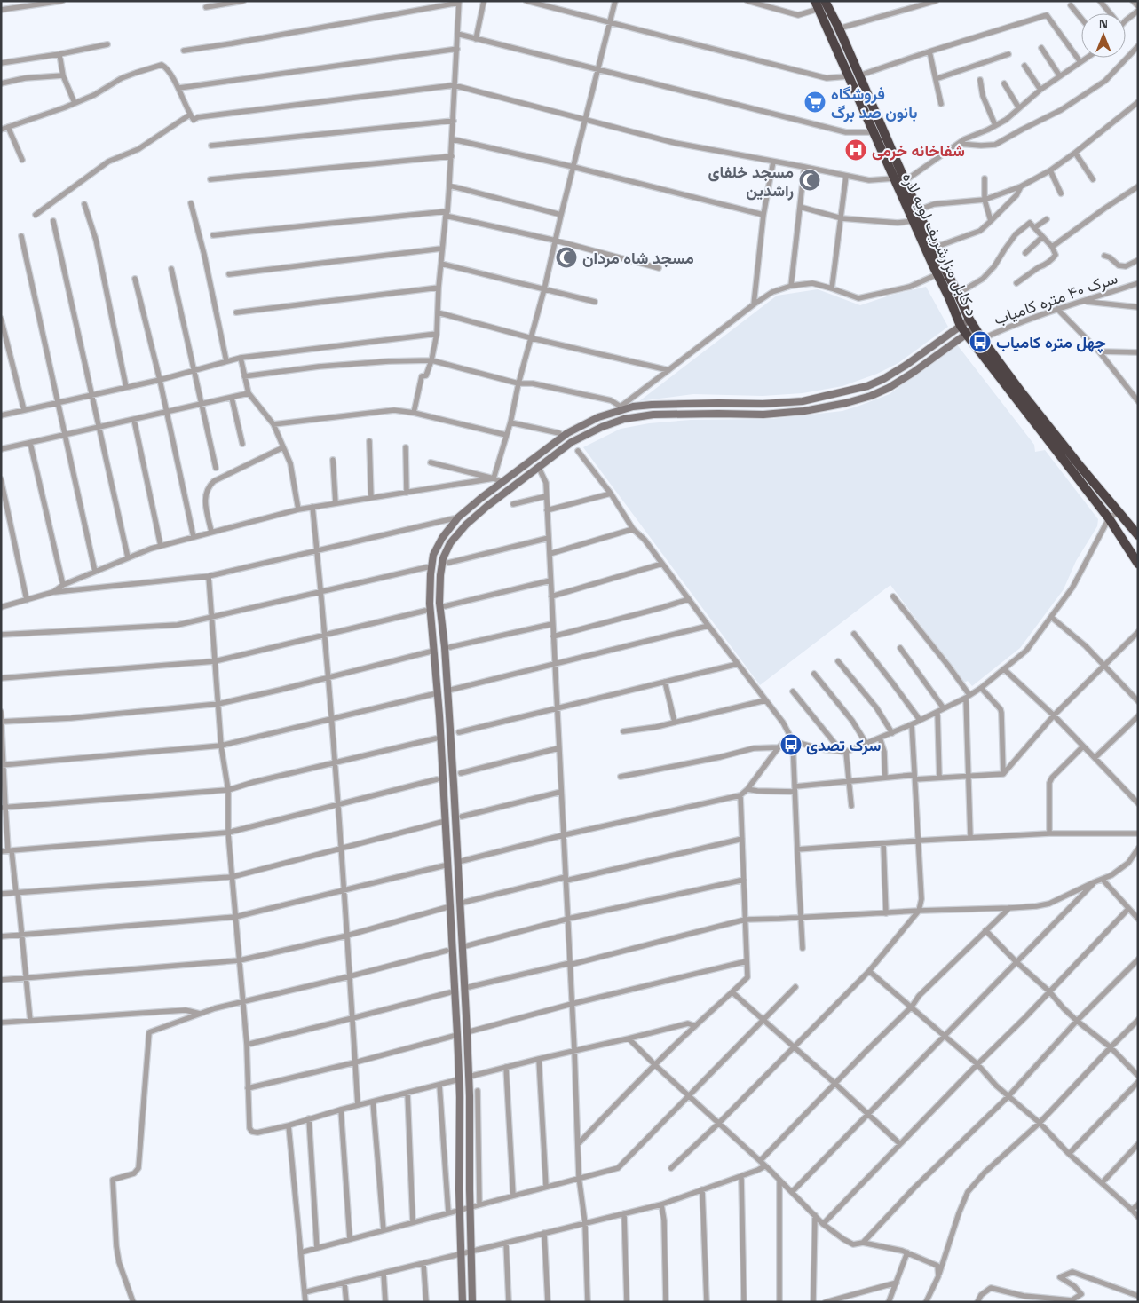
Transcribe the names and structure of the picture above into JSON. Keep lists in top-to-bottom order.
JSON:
{
  "streets": {
    "highway": ["د کابل مزارشریف لویه لاره"],
    "street": ["سرک ۴۰ متره کامیاب"]
  },
  "crossings": [
    ["د کابل مزارشریف لویه لاره", "سرک ۴۰ متره کامیاب"]
  ],
  "places": {
    "supermarket": ["فروشگاه بانون صد برگ"],
    "hospital": ["شفاخانه خرمی"],
    "mosque": ["مسجد خلفای راشدین", "مسجد شاه مردان"],
    "bus stop": ["چهل متره کامیاب", "سرک تصدی"]
  },
  "north": "top"
}
